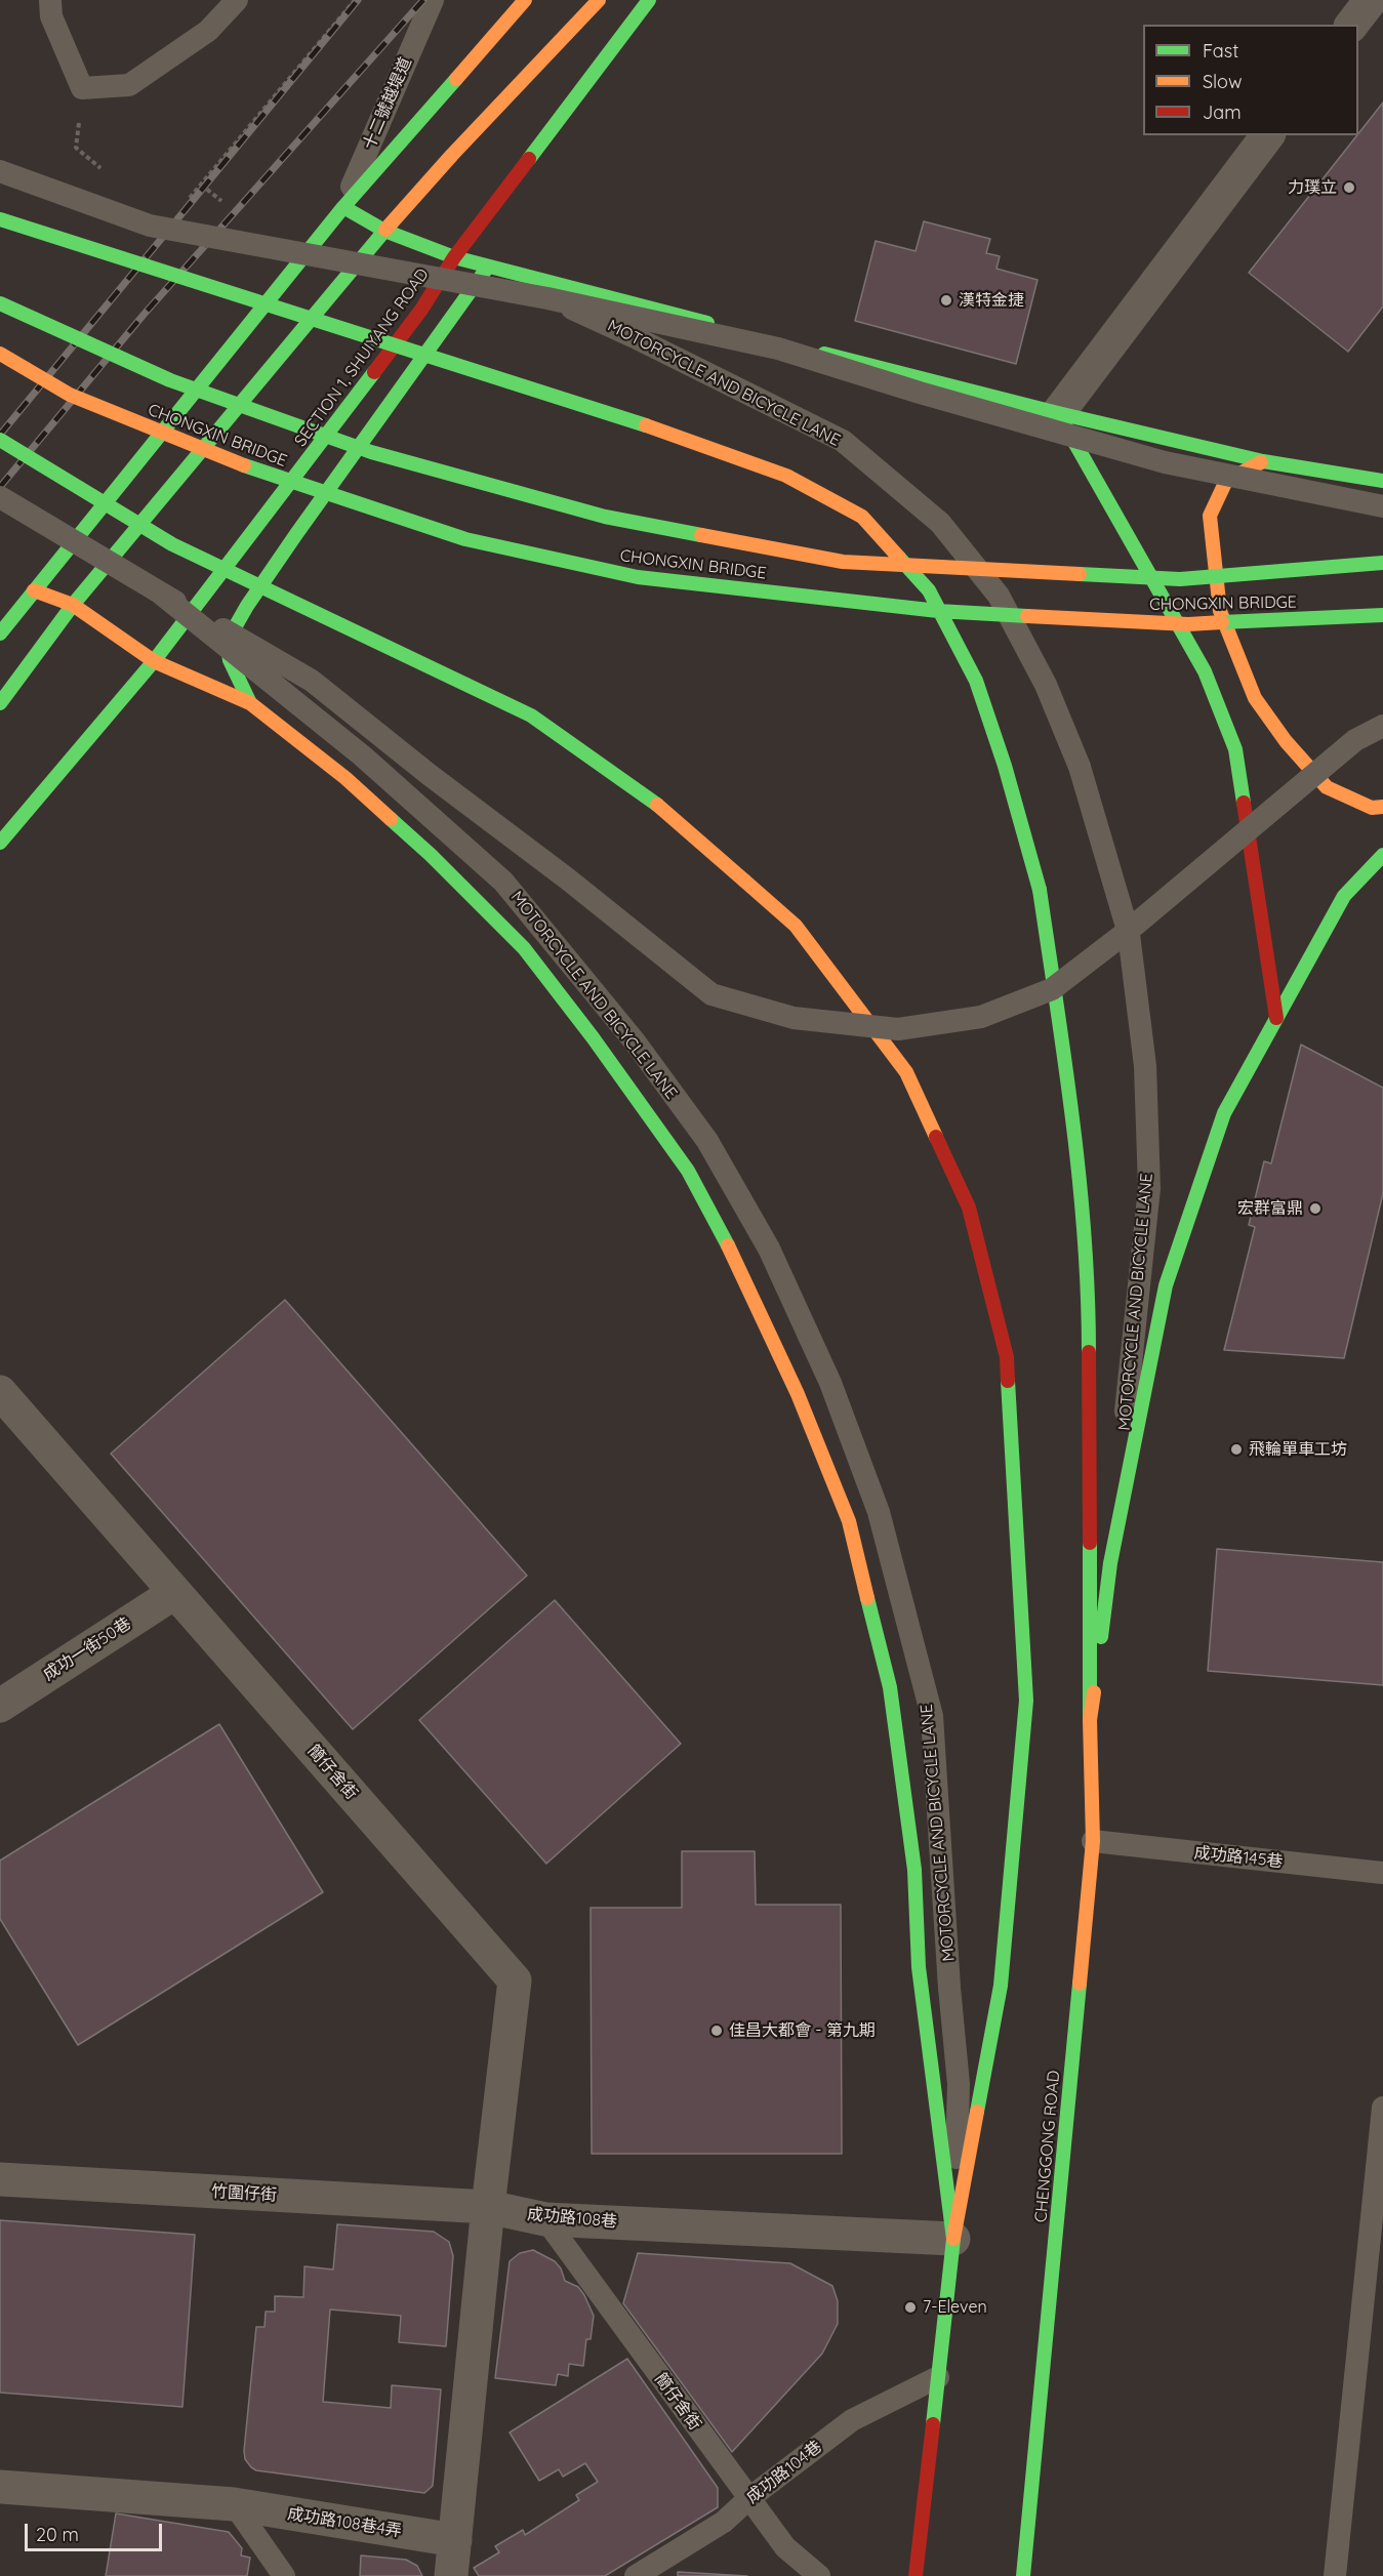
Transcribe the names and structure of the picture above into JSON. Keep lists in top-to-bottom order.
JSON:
{
  "streets": {
    "main road": ["SECTION 1, SHUIYANG ROAD", "CHONGXIN BRIDGE", "CHENGGONG ROAD"],
    "street": [
      "成功一街50巷",
      "簡仔舍街",
      "竹圍仔街",
      "成功路108巷",
      "成功路108巷4弄"
    ],
    "lane": [
      "十二號越堤道",
      "MOTORCYCLE AND BICYCLE LANE",
      "成功路145巷",
      "成功路104巷"
    ]
  },
  "crossings": [
    ["MOTORCYCLE AND BICYCLE LANE", "成功路108巷"],
    ["成功一街50巷", "簡仔舍街"],
    ["簡仔舍街", "竹圍仔街"],
    ["簡仔舍街", "成功路108巷"],
    ["簡仔舍街", "成功路104巷"],
    ["成功路145巷", "CHENGGONG ROAD"],
    ["竹圍仔街", "成功路108巷"]
  ],
  "places": [
    "力璞立",
    "漢特金捷",
    "宏群富鼎",
    "飛輪單車工坊",
    "佳昌大都會 - 第九期",
    "7-Eleven"
  ],
  "legend": ["Fast", "Slow", "Jam"],
  "scale_bar": "20 m"
}
